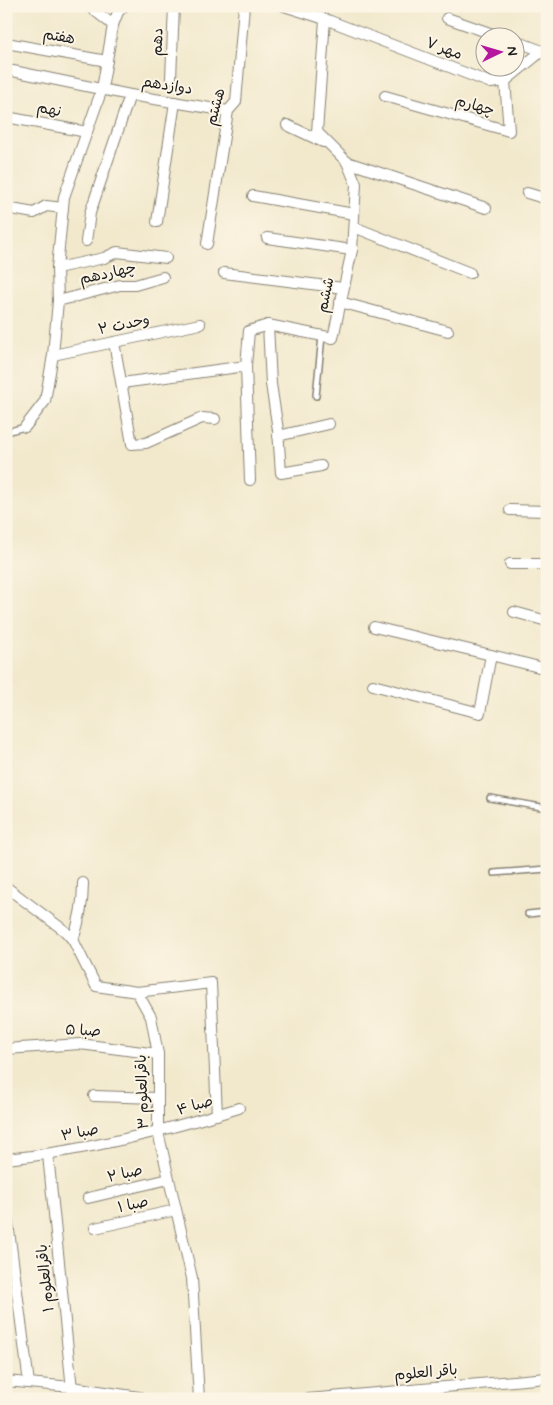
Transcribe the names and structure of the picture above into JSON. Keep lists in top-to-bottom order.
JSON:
{
  "streets": {
    "street": [
      "هفتم",
      "دهم",
      "مهر ۷",
      "دوازدهم",
      "چهارم",
      "هشتم",
      "نهم",
      "چهاردهم",
      "ششم",
      "وحدت ۲",
      "صبا ۵",
      "باقرالعلوم ۳",
      "صبا ۴",
      "صبا ۳",
      "صبا ۲",
      "صبا ۱",
      "باقرالعلوم ۱",
      "باقر العلوم"
    ]
  },
  "crossings": [
    ["مهر ۷", "چهارم"],
    ["مهر ۷", "ششم"],
    ["دوازدهم", "هشتم"],
    ["صبا ۵", "باقرالعلوم ۳"],
    ["باقرالعلوم ۳", "صبا ۴"],
    ["باقرالعلوم ۳", "صبا ۳"],
    ["باقرالعلوم ۳", "صبا ۲"],
    ["باقرالعلوم ۳", "صبا ۱"],
    ["صبا ۴", "صبا ۳"],
    ["صبا ۳", "باقرالعلوم ۱"]
  ],
  "north": "right"
}
